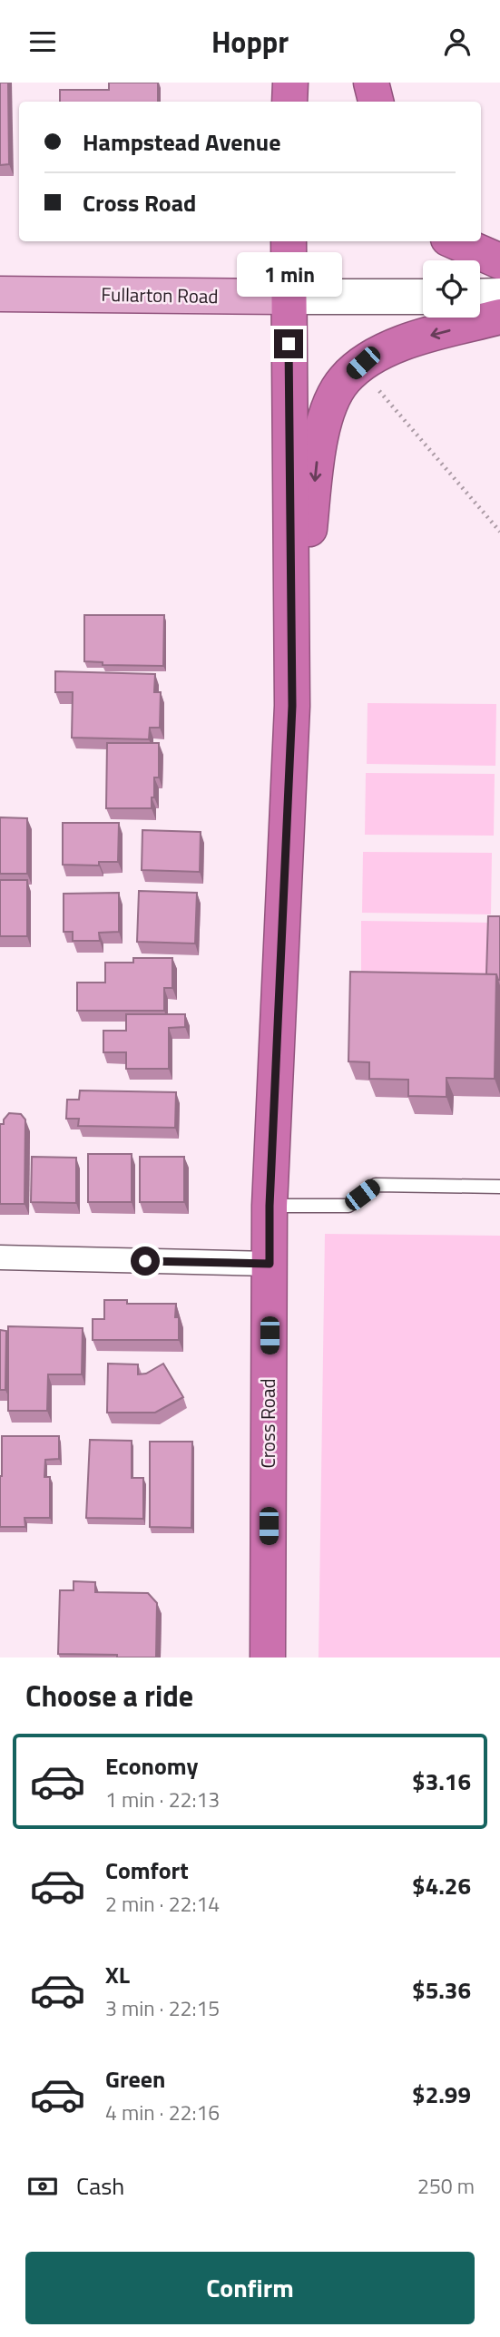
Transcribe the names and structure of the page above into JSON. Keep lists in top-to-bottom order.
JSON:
{
  "streets": {
    "highway": ["Cross Road"],
    "main road": ["Fullarton Road"]
  },
  "crossings": [
    ["Fullarton Road", "Cross Road"]
  ],
  "page": {
    "header": "Hoppr",
    "banner": ["Hampstead Avenue", "Cross Road"],
    "bubble": "1 min",
    "heading": "Choose a ride",
    "list": [
      {
        "name": "Economy",
        "note": "1 min · 22:13",
        "value": "$3.16"
      },
      {
        "name": "Comfort",
        "note": "2 min · 22:14",
        "value": "$4.26"
      },
      {
        "name": "XL",
        "note": "3 min · 22:15",
        "value": "$5.36"
      },
      {
        "name": "Green",
        "note": "4 min · 22:16",
        "value": "$2.99"
      }
    ],
    "pay": ["Cash", "250 m"],
    "buttons": "Confirm"
  }
}
